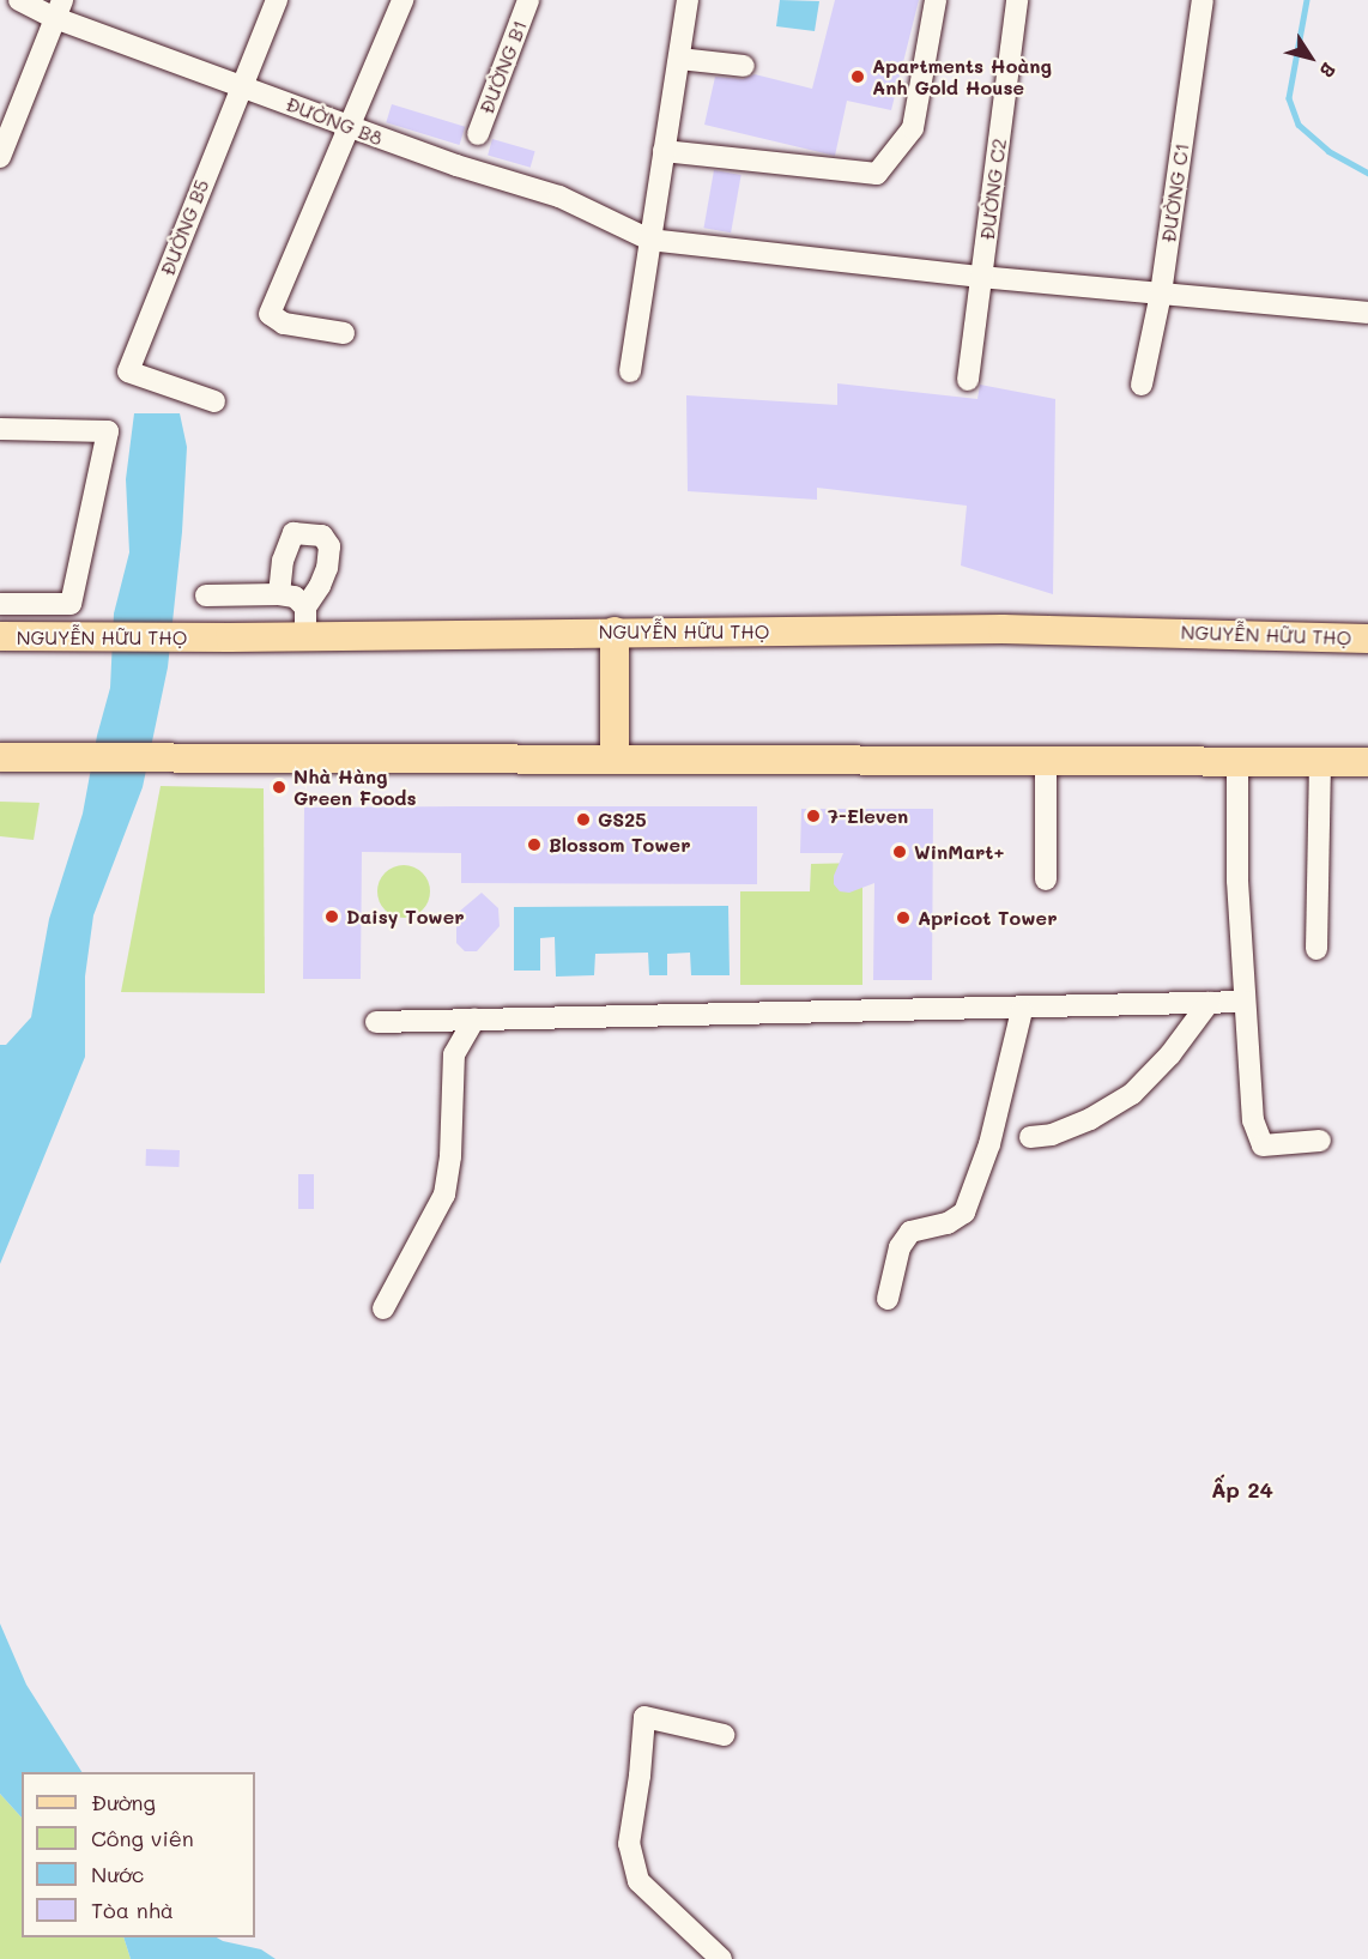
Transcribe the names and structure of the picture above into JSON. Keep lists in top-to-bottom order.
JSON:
{
  "streets": {
    "main road": ["NGUYỄN HỮU THỌ"],
    "street": [
      "ĐƯỜNG B1",
      "ĐƯỜNG B8",
      "ĐƯỜNG C2",
      "ĐƯỜNG C1",
      "ĐƯỜNG B5"
    ]
  },
  "crossings": [
    ["ĐƯỜNG B8", "ĐƯỜNG C2"],
    ["ĐƯỜNG B8", "ĐƯỜNG C1"],
    ["ĐƯỜNG B8", "ĐƯỜNG B5"]
  ],
  "districts": ["Ấp 24"],
  "places": [
    "Apartments Hoàng Anh Gold House",
    "Nhà Hàng Green Foods",
    "7-Eleven",
    "GS25",
    "Blossom Tower",
    "WinMart+",
    "Daisy Tower",
    "Apricot Tower"
  ],
  "legend": [
    "Đường",
    "Công viên",
    "Nước",
    "Tòa nhà"
  ],
  "north": "bottom right"
}
